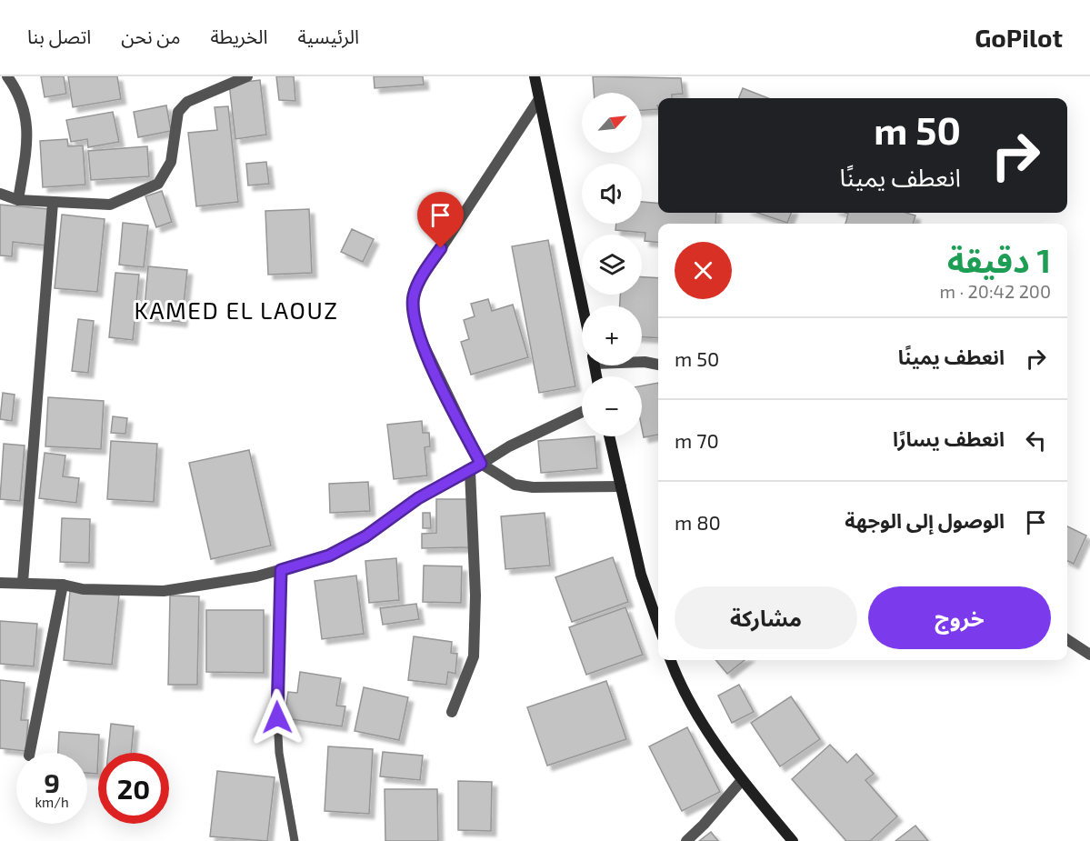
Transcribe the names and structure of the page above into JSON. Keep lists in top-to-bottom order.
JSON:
{
  "districts": ["KAMED EL LAOUZ"],
  "north": "top right",
  "page": {
    "header": "GoPilot",
    "nav": [
      "الرئيسية",
      "الخريطة",
      "من نحن",
      "اتصل بنا"
    ],
    "map_buttons": ["+", "−"],
    "turn": ["50 m", "انعطف يمينًا"],
    "heading": ["1 دقيقة", "200 m · 20:42"],
    "list": [
      {
        "name": "انعطف يمينًا",
        "value": "50 m"
      },
      {
        "name": "انعطف يسارًا",
        "value": "70 m"
      },
      {
        "name": "الوصول إلى الوجهة",
        "value": "80 m"
      }
    ],
    "buttons": ["خروج", "مشاركة"],
    "speed": "9 km/h",
    "limit": "20"
  }
}
